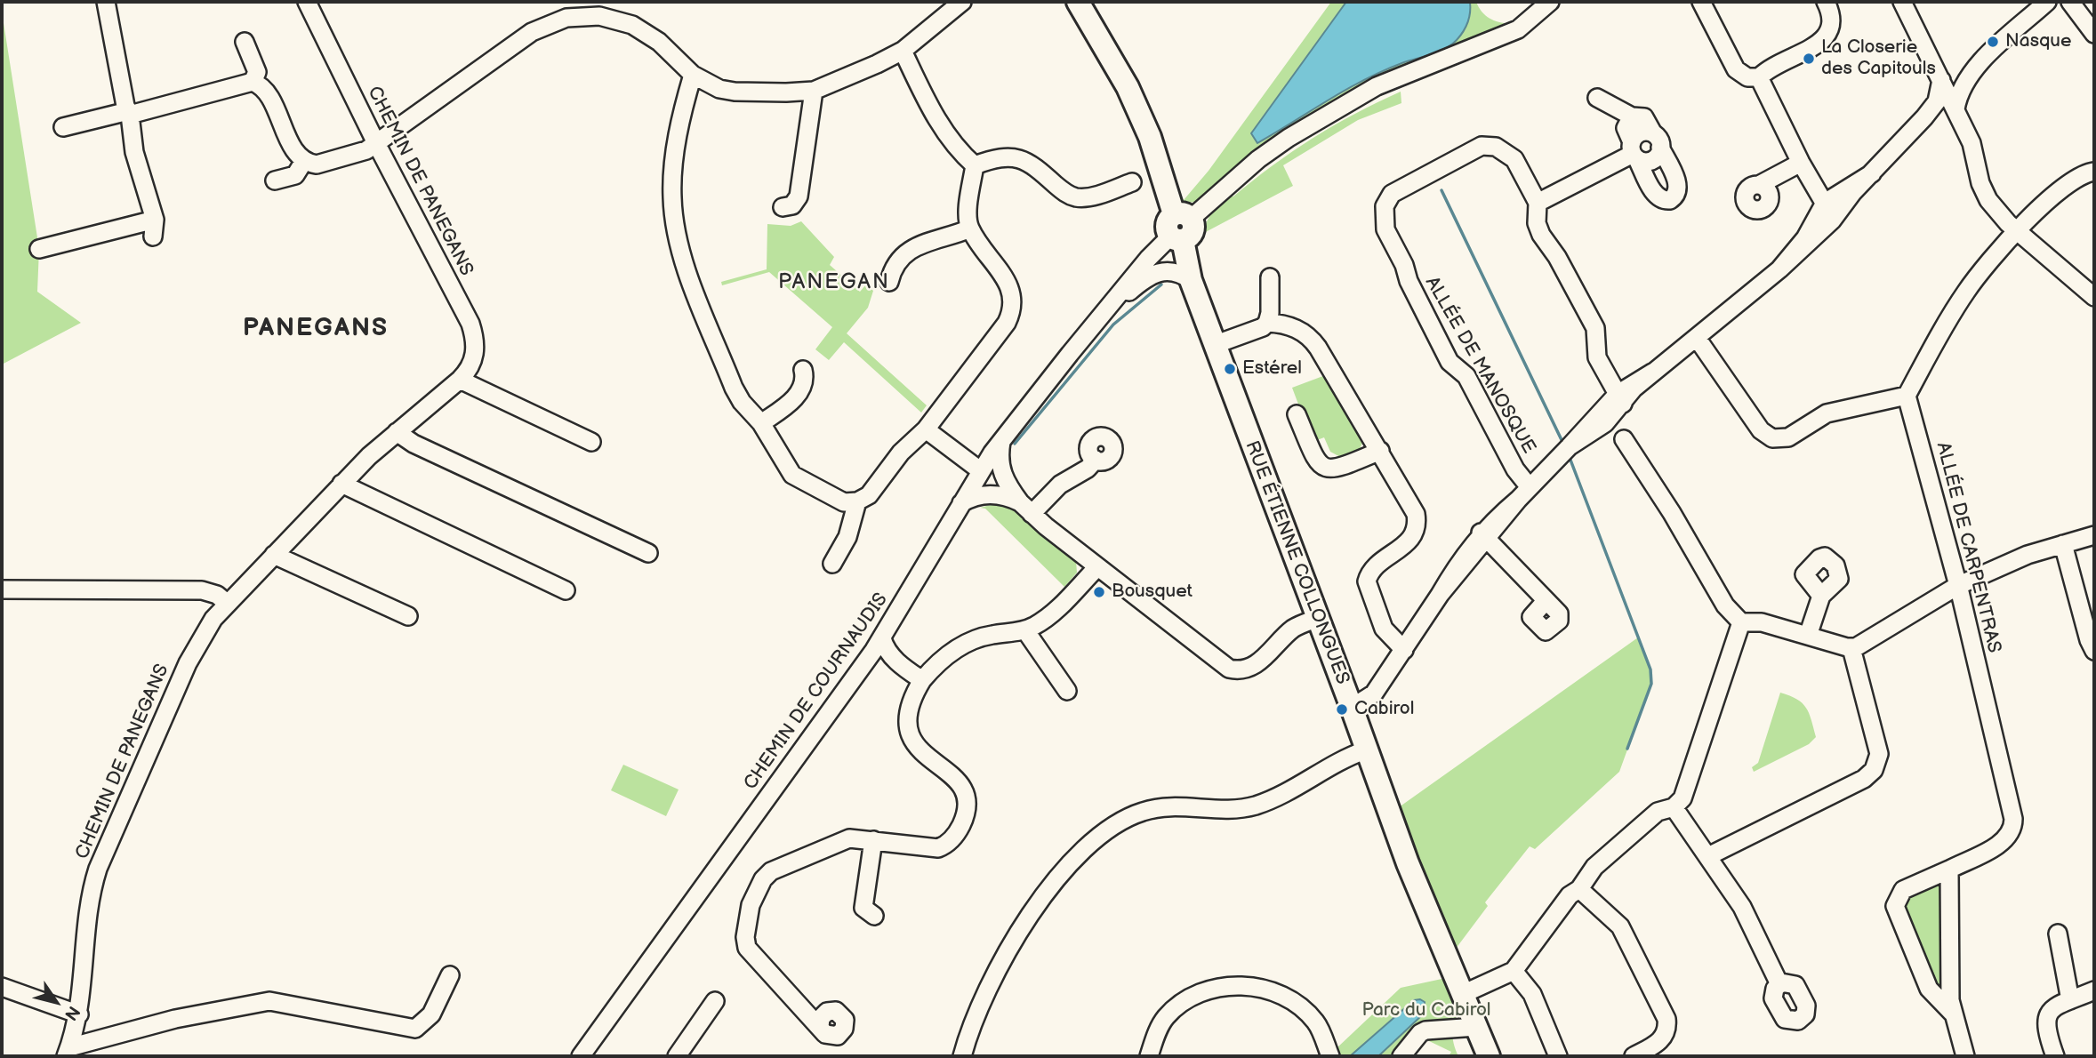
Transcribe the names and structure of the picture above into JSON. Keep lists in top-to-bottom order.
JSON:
{
  "streets": {
    "main road": ["RUE ÉTIENNE COLLONGUES"],
    "street": [
      "CHEMIN DE PANEGANS",
      "ALLÉE DE MANOSQUE",
      "ALLÉE DE CARPENTRAS",
      "CHEMIN DE COURNAUDIS"
    ]
  },
  "crossings": [
    ["RUE ÉTIENNE COLLONGUES", "CHEMIN DE COURNAUDIS"]
  ],
  "districts": ["PANEGAN", "PANEGANS"],
  "parks": ["Parc du Cabirol"],
  "places": [
    "Nasque",
    "La Closerie des Capitouls",
    "Estérel",
    "Bousquet",
    "Cabirol"
  ],
  "north": "bottom right"
}
